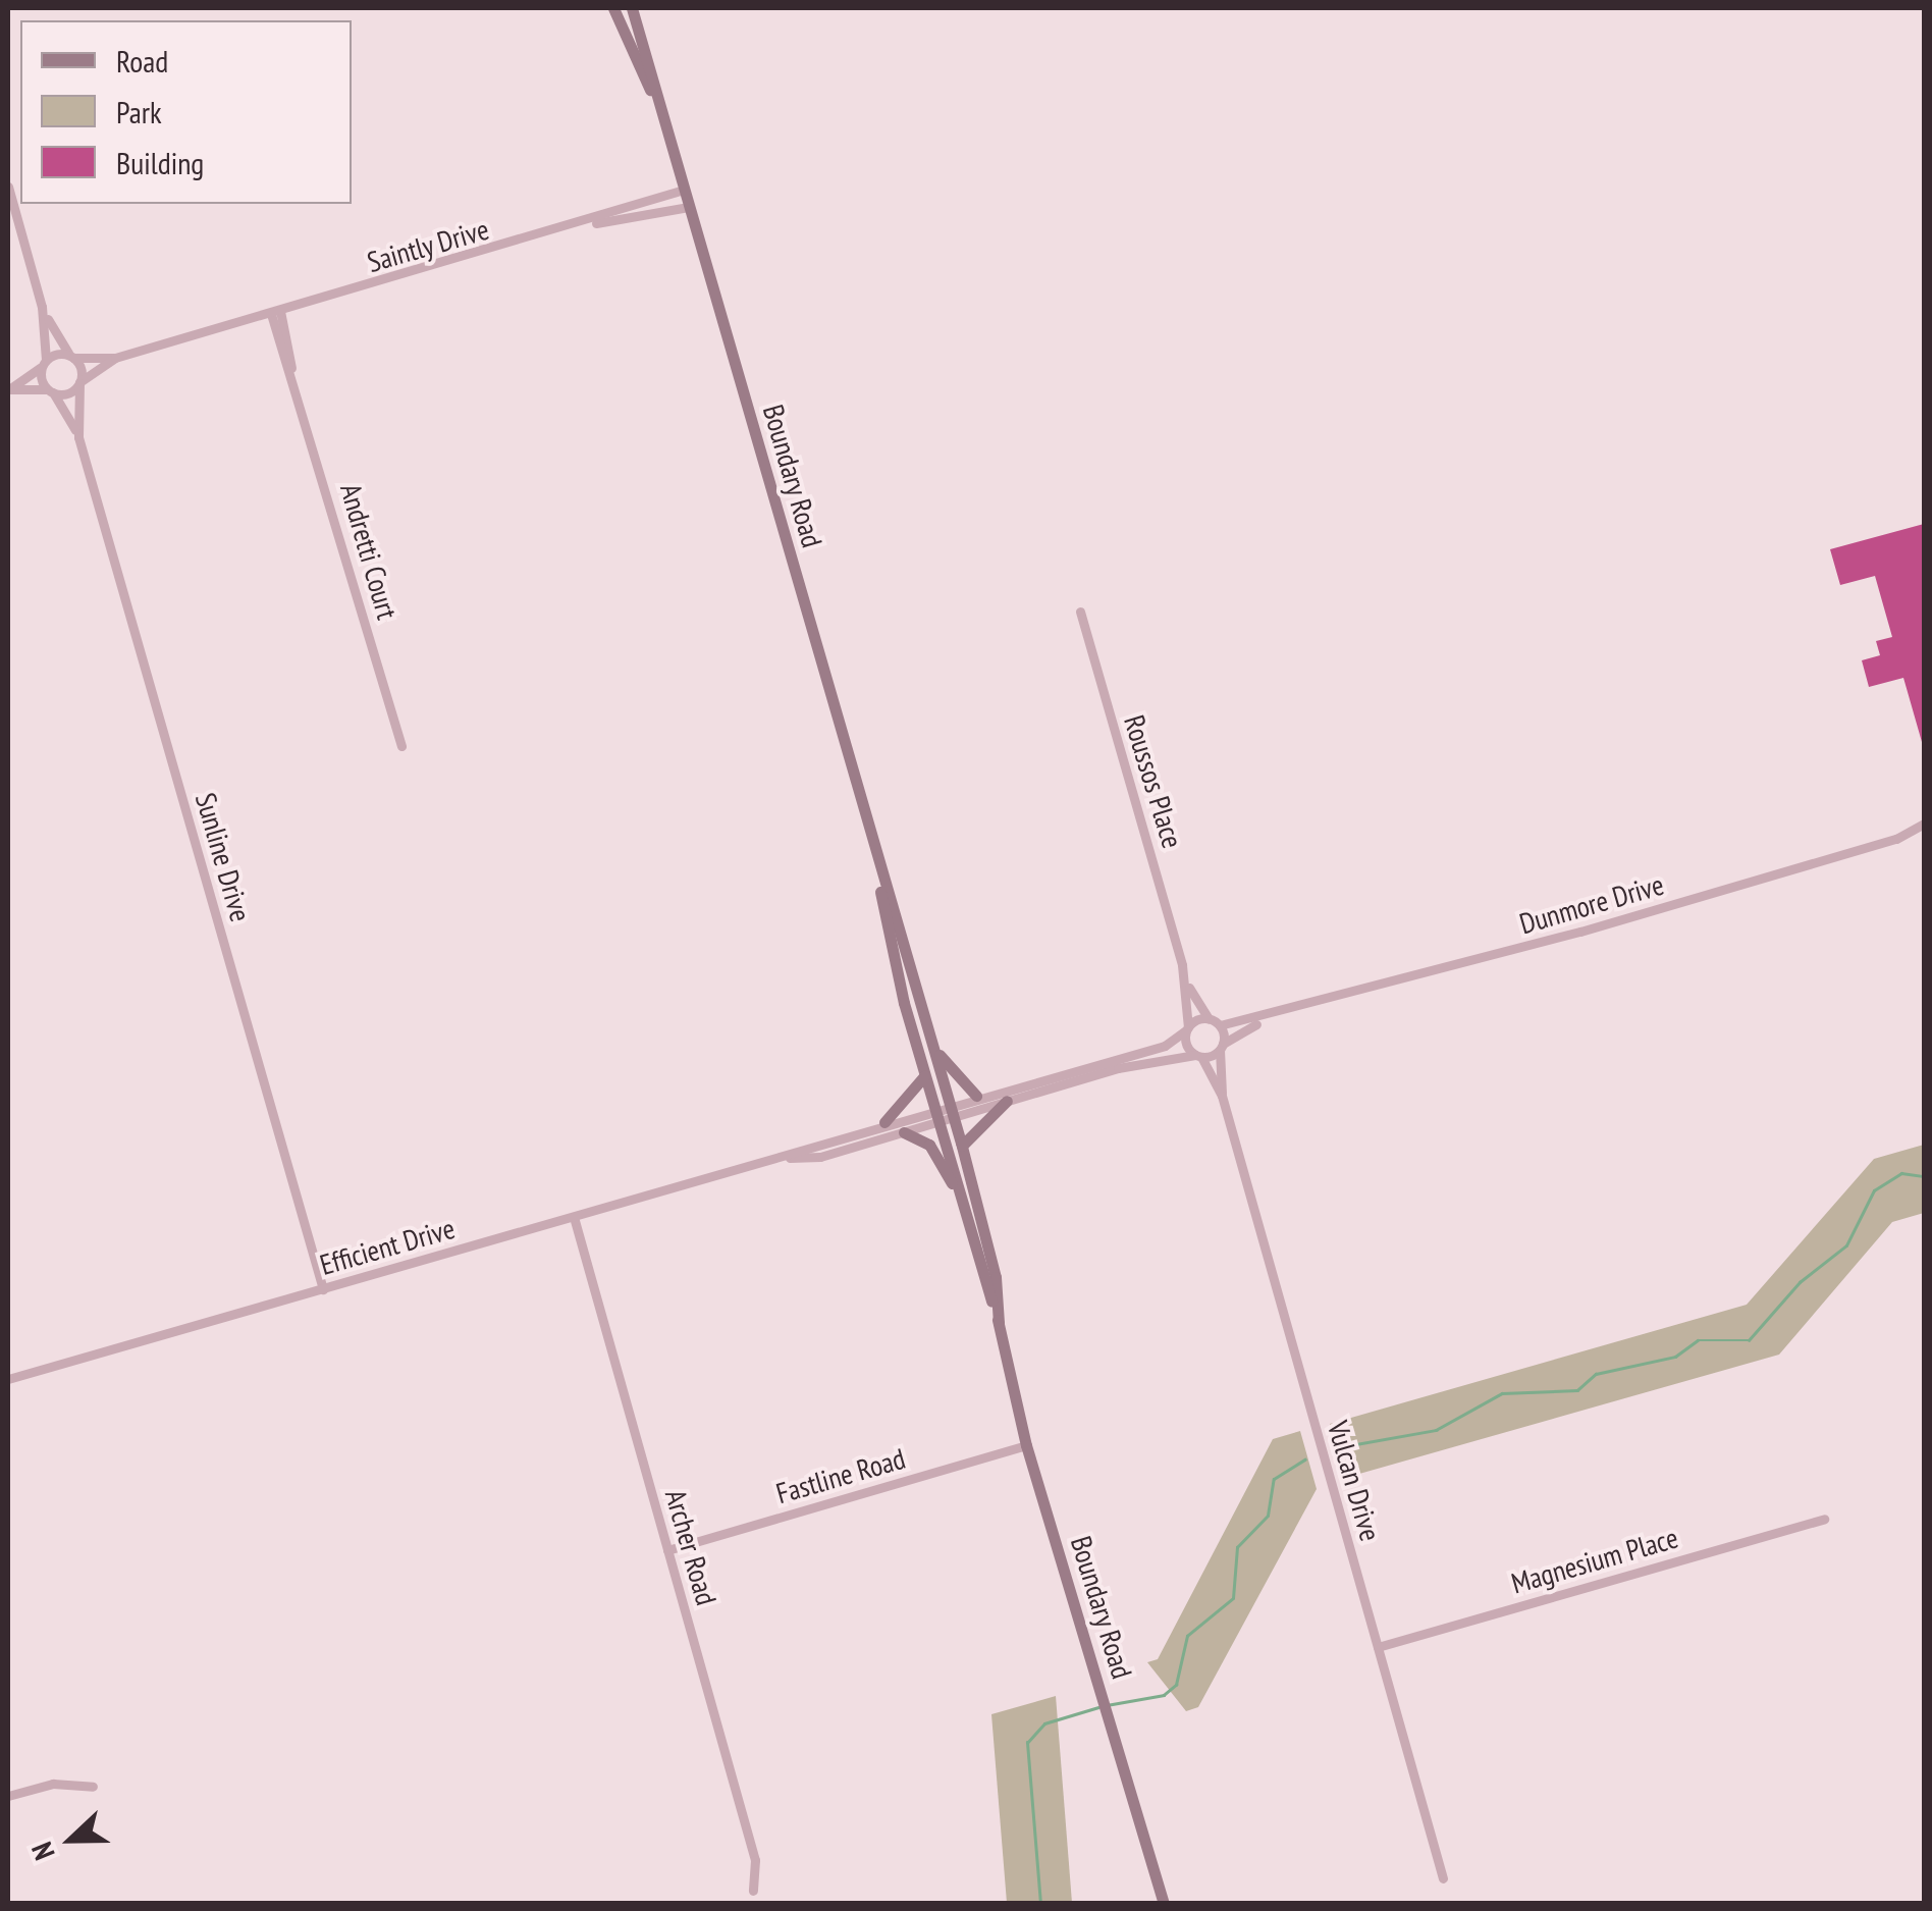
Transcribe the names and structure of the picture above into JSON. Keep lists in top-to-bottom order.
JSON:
{
  "streets": {
    "main road": ["Boundary Road"],
    "street": [
      "Saintly Drive",
      "Andretti Court",
      "Roussos Place",
      "Sunline Drive",
      "Dunmore Drive",
      "Efficient Drive",
      "Fastline Road",
      "Vulcan Drive",
      "Archer Road",
      "Magnesium Place"
    ]
  },
  "crossings": [
    ["Saintly Drive", "Boundary Road"],
    ["Saintly Drive", "Andretti Court"],
    ["Saintly Drive", "Sunline Drive"],
    ["Boundary Road", "Efficient Drive"],
    ["Boundary Road", "Fastline Road"],
    ["Roussos Place", "Dunmore Drive"],
    ["Roussos Place", "Vulcan Drive"],
    ["Sunline Drive", "Efficient Drive"],
    ["Dunmore Drive", "Vulcan Drive"],
    ["Efficient Drive", "Archer Road"],
    ["Fastline Road", "Archer Road"],
    ["Vulcan Drive", "Magnesium Place"]
  ],
  "legend": ["Road", "Park", "Building"],
  "north": "left"
}
